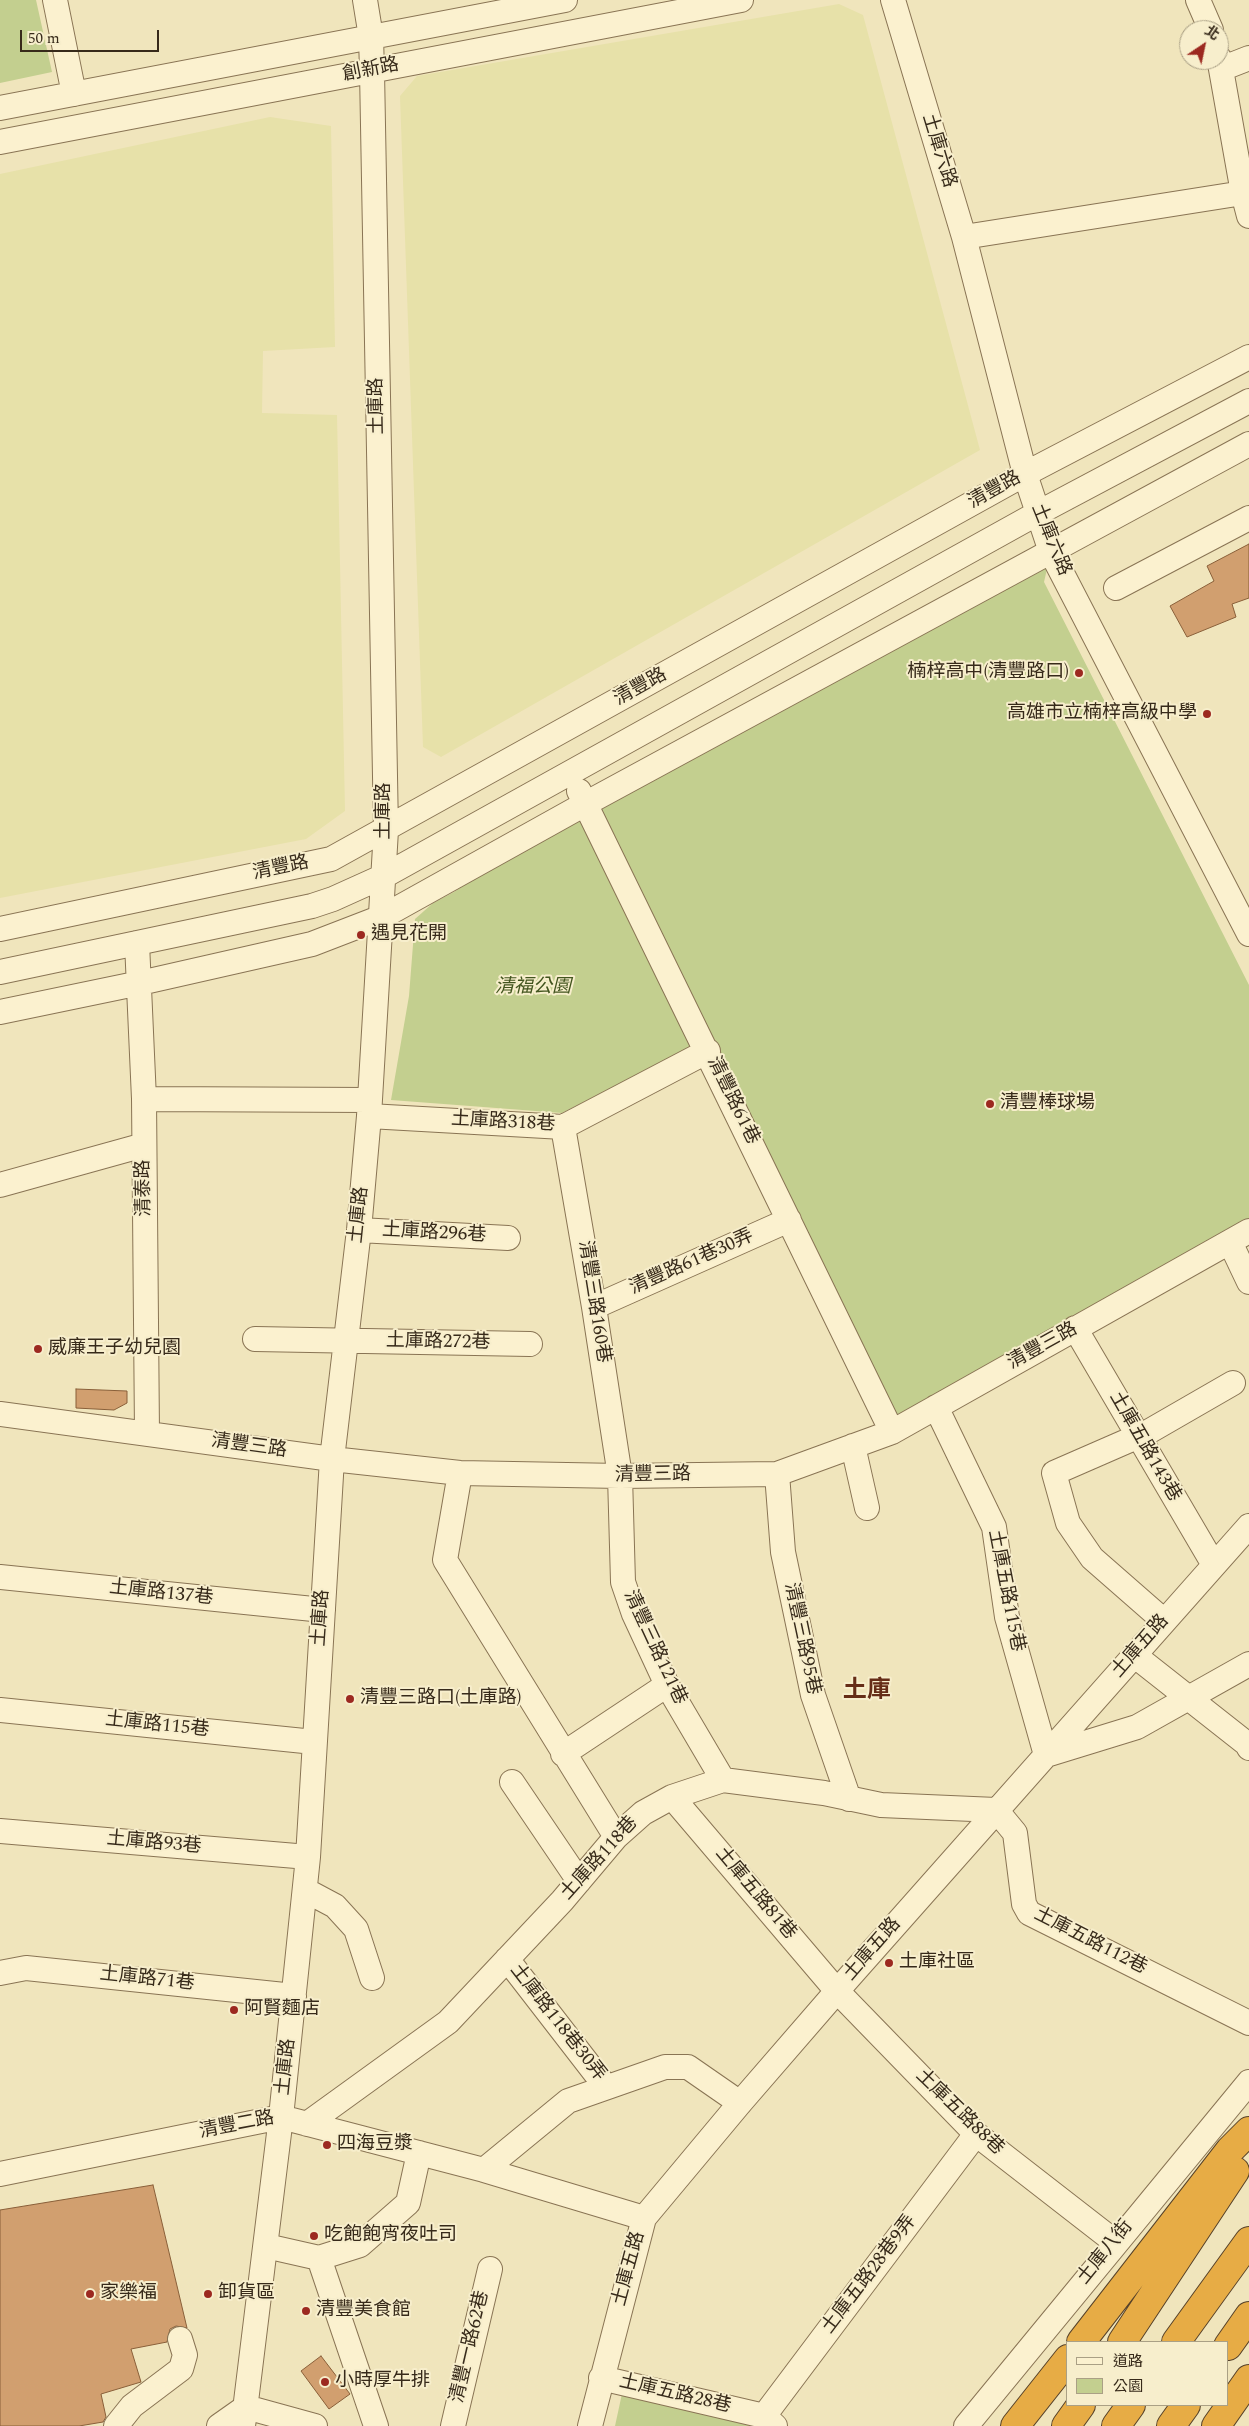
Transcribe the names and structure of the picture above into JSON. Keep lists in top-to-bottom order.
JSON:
{
  "streets": {
    "street": [
      "創新路",
      "土庫六路",
      "土庫路",
      "清豐路",
      "清豐路61巷",
      "土庫路318巷",
      "清泰路",
      "土庫路296巷",
      "清豐路61巷30弄",
      "清豐三路160巷",
      "土庫路272巷",
      "清豐三路",
      "土庫五路143巷",
      "土庫五路115巷",
      "土庫路137巷",
      "清豐三路95巷",
      "土庫五路",
      "清豐三路121巷",
      "土庫路115巷",
      "土庫路93巷",
      "土庫路118巷",
      "土庫五路81巷",
      "土庫五路112巷",
      "土庫路71巷",
      "土庫路118巷30弄",
      "土庫五路88巷",
      "清豐二路",
      "土庫八街",
      "土庫五路28巷9弄",
      "清豐一路62巷",
      "土庫五路28巷"
    ]
  },
  "crossings": [
    ["創新路", "土庫路"],
    ["土庫六路", "清豐路"],
    ["土庫路", "清豐路"],
    ["土庫路", "土庫路318巷"],
    ["土庫路", "土庫路296巷"],
    ["土庫路", "土庫路272巷"],
    ["土庫路", "清豐三路"],
    ["土庫路", "土庫路137巷"],
    ["土庫路", "土庫路115巷"],
    ["土庫路", "土庫路93巷"],
    ["土庫路", "土庫路71巷"],
    ["土庫路", "清豐二路"],
    ["清豐路", "清豐路61巷"],
    ["清豐路", "清泰路"],
    ["清豐路61巷", "土庫路318巷"],
    ["清豐路61巷", "清豐路61巷30弄"],
    ["清豐路61巷", "清豐三路"],
    ["土庫路318巷", "清泰路"],
    ["土庫路318巷", "清豐三路160巷"],
    ["清泰路", "清豐三路"],
    ["清豐路61巷30弄", "清豐三路160巷"],
    ["清豐三路160巷", "清豐三路"],
    ["清豐三路160巷", "清豐三路121巷"],
    ["清豐三路", "土庫五路143巷"],
    ["清豐三路", "土庫五路115巷"],
    ["清豐三路", "清豐三路95巷"],
    ["清豐三路", "清豐三路121巷"],
    ["土庫五路143巷", "土庫五路"],
    ["土庫五路115巷", "土庫五路"],
    ["清豐三路95巷", "土庫路118巷"],
    ["土庫五路", "土庫路118巷"],
    ["土庫五路", "土庫五路81巷"],
    ["土庫五路", "土庫五路112巷"],
    ["土庫五路", "土庫五路88巷"],
    ["土庫五路", "清豐二路"],
    ["土庫五路", "土庫五路28巷"],
    ["清豐三路121巷", "土庫路118巷"],
    ["土庫路118巷", "土庫五路81巷"],
    ["土庫路118巷", "土庫五路112巷"],
    ["土庫路118巷", "土庫路118巷30弄"],
    ["土庫路118巷", "清豐二路"],
    ["土庫五路81巷", "土庫五路88巷"],
    ["土庫五路88巷", "土庫八街"],
    ["土庫五路88巷", "土庫五路28巷9弄"],
    ["土庫五路28巷9弄", "土庫五路28巷"]
  ],
  "districts": ["土庫"],
  "parks": ["清福公園"],
  "places": [
    "楠梓高中(清豐路口)",
    "高雄市立楠梓高級中學",
    "遇見花開",
    "清豐棒球場",
    "威廉王子幼兒園",
    "清豐三路口(土庫路)",
    "土庫社區",
    "阿賢麵店",
    "四海豆漿",
    "吃飽飽宵夜吐司",
    "家樂福",
    "卸貨區",
    "清豐美食館",
    "小時厚牛排"
  ],
  "legend": ["道路", "公園"],
  "scale_bar": "50 m",
  "north": "top right"
}
